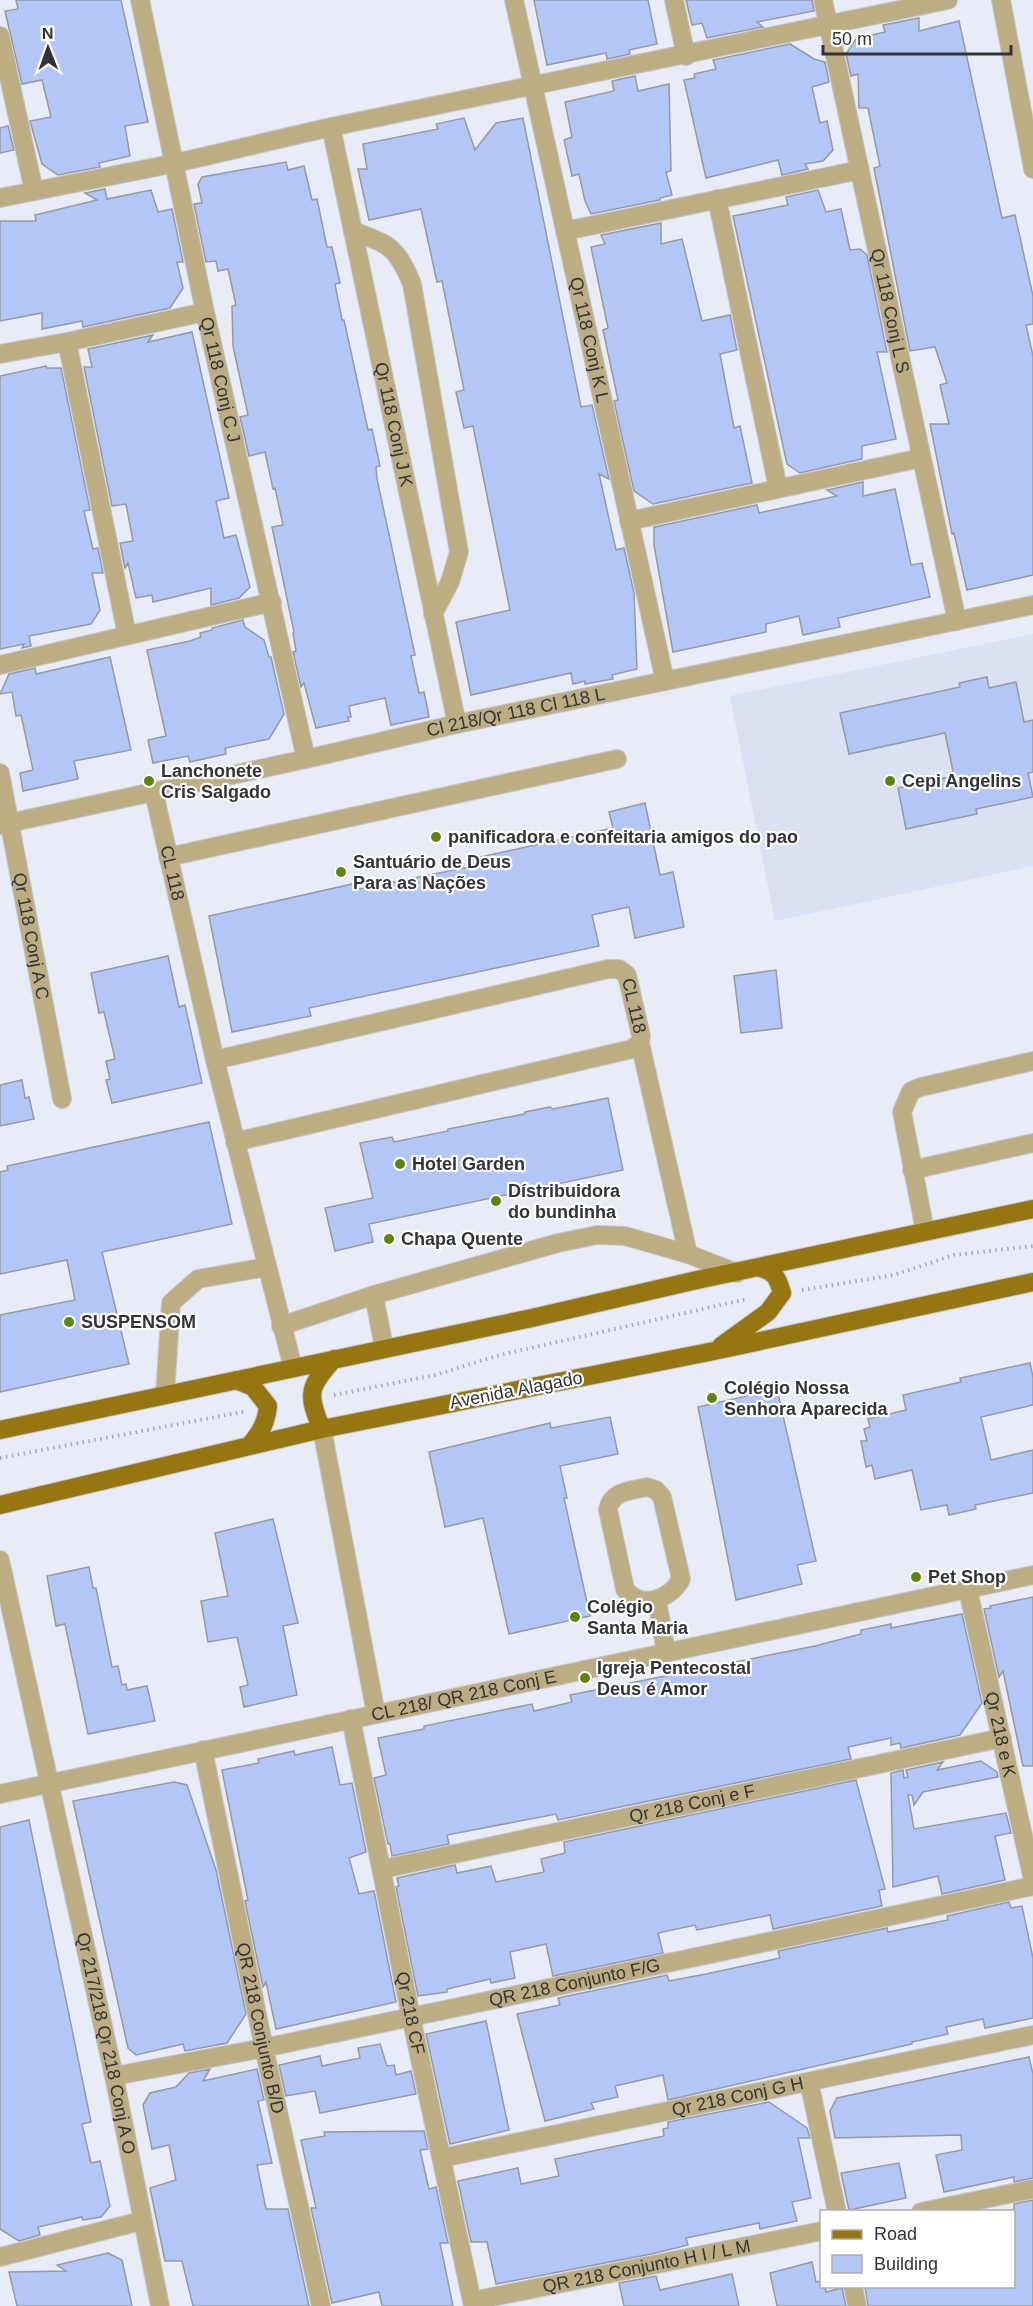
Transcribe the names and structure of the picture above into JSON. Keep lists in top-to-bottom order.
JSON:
{
  "streets": {
    "main road": ["Avenida Alagado"],
    "street": [
      "Qr 118 Conj L S",
      "Qr 118 Conj K L",
      "Qr 118 Conj C J",
      "Qr 118 Conj J K",
      "Cl 218/Qr 118 Cl 118 L",
      "CL 118",
      "Qr 118 Conj A C",
      "CL 218/ QR 218 Conj E",
      "Qr 218 e K",
      "Qr 218 Conj e F",
      "QR 218 Conjunto F/G",
      "Qr 218 CF",
      "QR 218 Conjunto B/D",
      "Qr 217/218 Qr 218 Conj A O",
      "Qr 218 Conj G H",
      "QR 218 Conjunto H I / L M"
    ]
  },
  "crossings": [
    ["Qr 118 Conj L S", "Cl 218/Qr 118 Cl 118 L"],
    ["Qr 118 Conj K L", "Cl 218/Qr 118 Cl 118 L"],
    ["Qr 118 Conj C J", "Cl 218/Qr 118 Cl 118 L"],
    ["Qr 118 Conj J K", "Cl 218/Qr 118 Cl 118 L"],
    ["Cl 218/Qr 118 Cl 118 L", "CL 118"],
    ["Cl 218/Qr 118 Cl 118 L", "Qr 118 Conj A C"],
    ["CL 218/ QR 218 Conj E", "Qr 218 e K"],
    ["CL 218/ QR 218 Conj E", "Qr 218 CF"],
    ["CL 218/ QR 218 Conj E", "QR 218 Conjunto B/D"],
    ["CL 218/ QR 218 Conj E", "Qr 217/218 Qr 218 Conj A O"],
    ["Qr 218 e K", "Qr 218 Conj e F"],
    ["Qr 218 Conj e F", "Qr 218 CF"],
    ["QR 218 Conjunto F/G", "Qr 218 CF"],
    ["QR 218 Conjunto F/G", "QR 218 Conjunto B/D"],
    ["QR 218 Conjunto F/G", "Qr 217/218 Qr 218 Conj A O"],
    ["Qr 218 CF", "Qr 218 Conj G H"],
    ["Qr 218 CF", "QR 218 Conjunto H I / L M"]
  ],
  "places": [
    "Lanchonete Cris Salgado",
    "Cepi Angelins",
    "panificadora e confeitaria amigos do pao",
    "Santuário de Deus Para as Nações",
    "Hotel Garden",
    "Dístribuidora do bundinha",
    "Chapa Quente",
    "SUSPENSOM",
    "Colégio Nossa Senhora Aparecida",
    "Pet Shop",
    "Colégio Santa Maria",
    "Igreja Pentecostal Deus é Amor"
  ],
  "legend": ["Road", "Building"],
  "scale_bar": "50 m",
  "north": "top"
}
